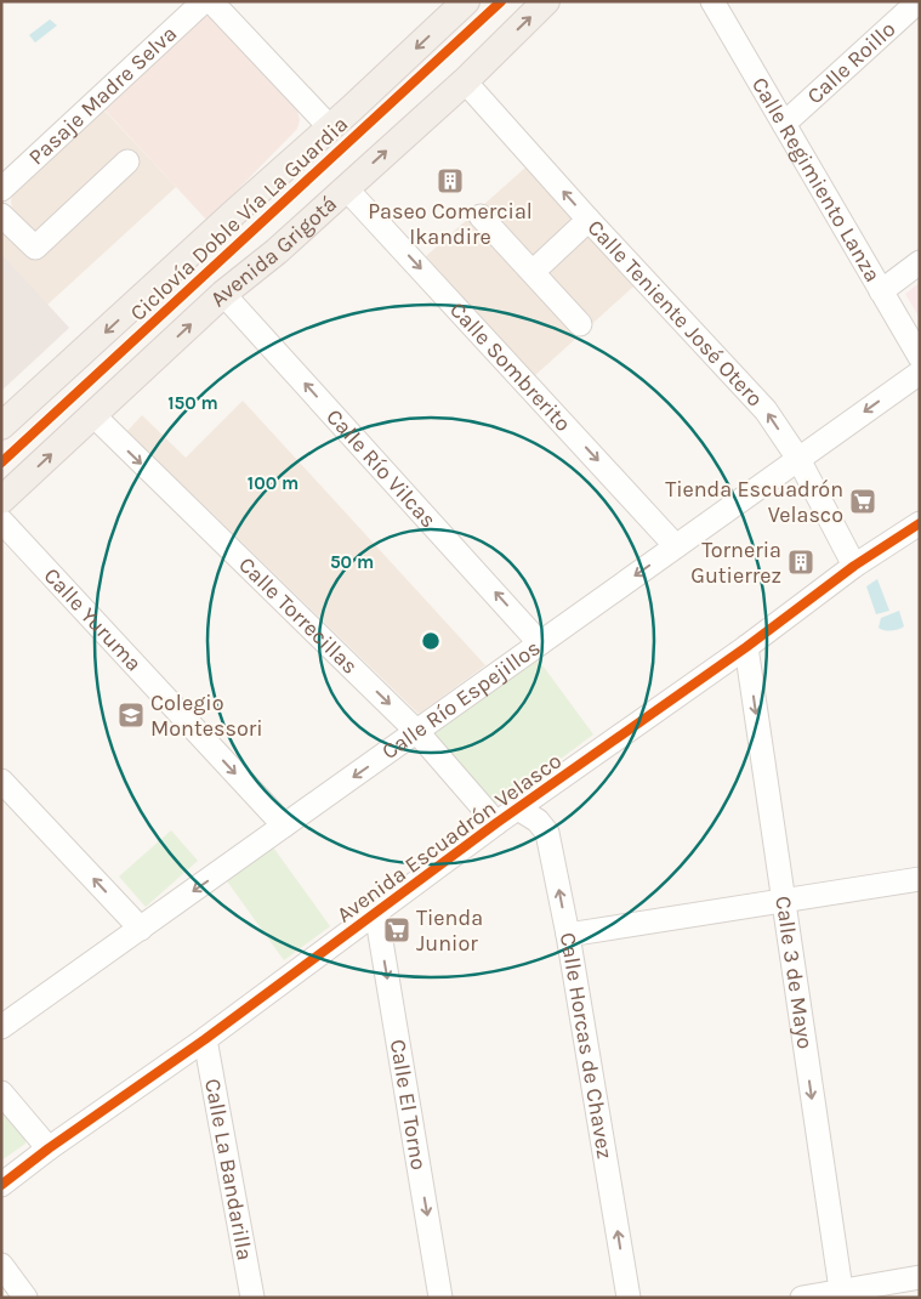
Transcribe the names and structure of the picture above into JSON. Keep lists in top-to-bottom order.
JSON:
{
  "streets": {
    "main road": ["Avenida Grigotá"],
    "street": [
      "Calle Roillo",
      "Pasaje Madre Selva",
      "Calle Regimiento Lanza",
      "Calle Teniente José Otero",
      "Calle Sombrerito",
      "Calle Río Vilcas",
      "Calle Torrecillas",
      "Calle Yuruma",
      "Calle Río Espejillos",
      "Avenida Escuadrón Velasco",
      "Calle 3 de Mayo",
      "Calle Horcas de Chavez",
      "Calle El Torno",
      "Calle La Bandarilla"
    ],
    "cycle path": ["Ciclovía Doble Vía La Guardia"]
  },
  "crossings": [
    ["Calle Roillo", "Calle Regimiento Lanza"],
    ["Avenida Grigotá", "Calle Teniente José Otero"],
    ["Avenida Grigotá", "Calle Sombrerito"],
    ["Avenida Grigotá", "Calle Río Vilcas"],
    ["Avenida Grigotá", "Calle Torrecillas"],
    ["Calle Teniente José Otero", "Calle Río Espejillos"],
    ["Calle Teniente José Otero", "Avenida Escuadrón Velasco"],
    ["Calle Sombrerito", "Calle Río Espejillos"],
    ["Calle Río Vilcas", "Calle Río Espejillos"],
    ["Calle Torrecillas", "Calle Río Espejillos"],
    ["Calle Torrecillas", "Avenida Escuadrón Velasco"],
    ["Calle Yuruma", "Calle Río Espejillos"],
    ["Avenida Escuadrón Velasco", "Calle 3 de Mayo"],
    ["Avenida Escuadrón Velasco", "Calle Horcas de Chavez"],
    ["Avenida Escuadrón Velasco", "Calle El Torno"],
    ["Avenida Escuadrón Velasco", "Calle La Bandarilla"]
  ],
  "one_way": [
    "Calle Teniente José Otero",
    "Calle Río Vilcas",
    "Calle Torrecillas",
    "Calle Río Espejillos",
    "Calle 3 de Mayo",
    "Calle Horcas de Chavez",
    "Calle El Torno"
  ],
  "places": {
    "building": ["Paseo Comercial Ikandire", "Torneria Gutierrez"],
    "supermarket": ["Tienda Escuadrón Velasco", "Tienda Junior"],
    "school or university": ["Colegio Montessori"]
  },
  "rings": ["150 m", "100 m", "50 m"]
}
